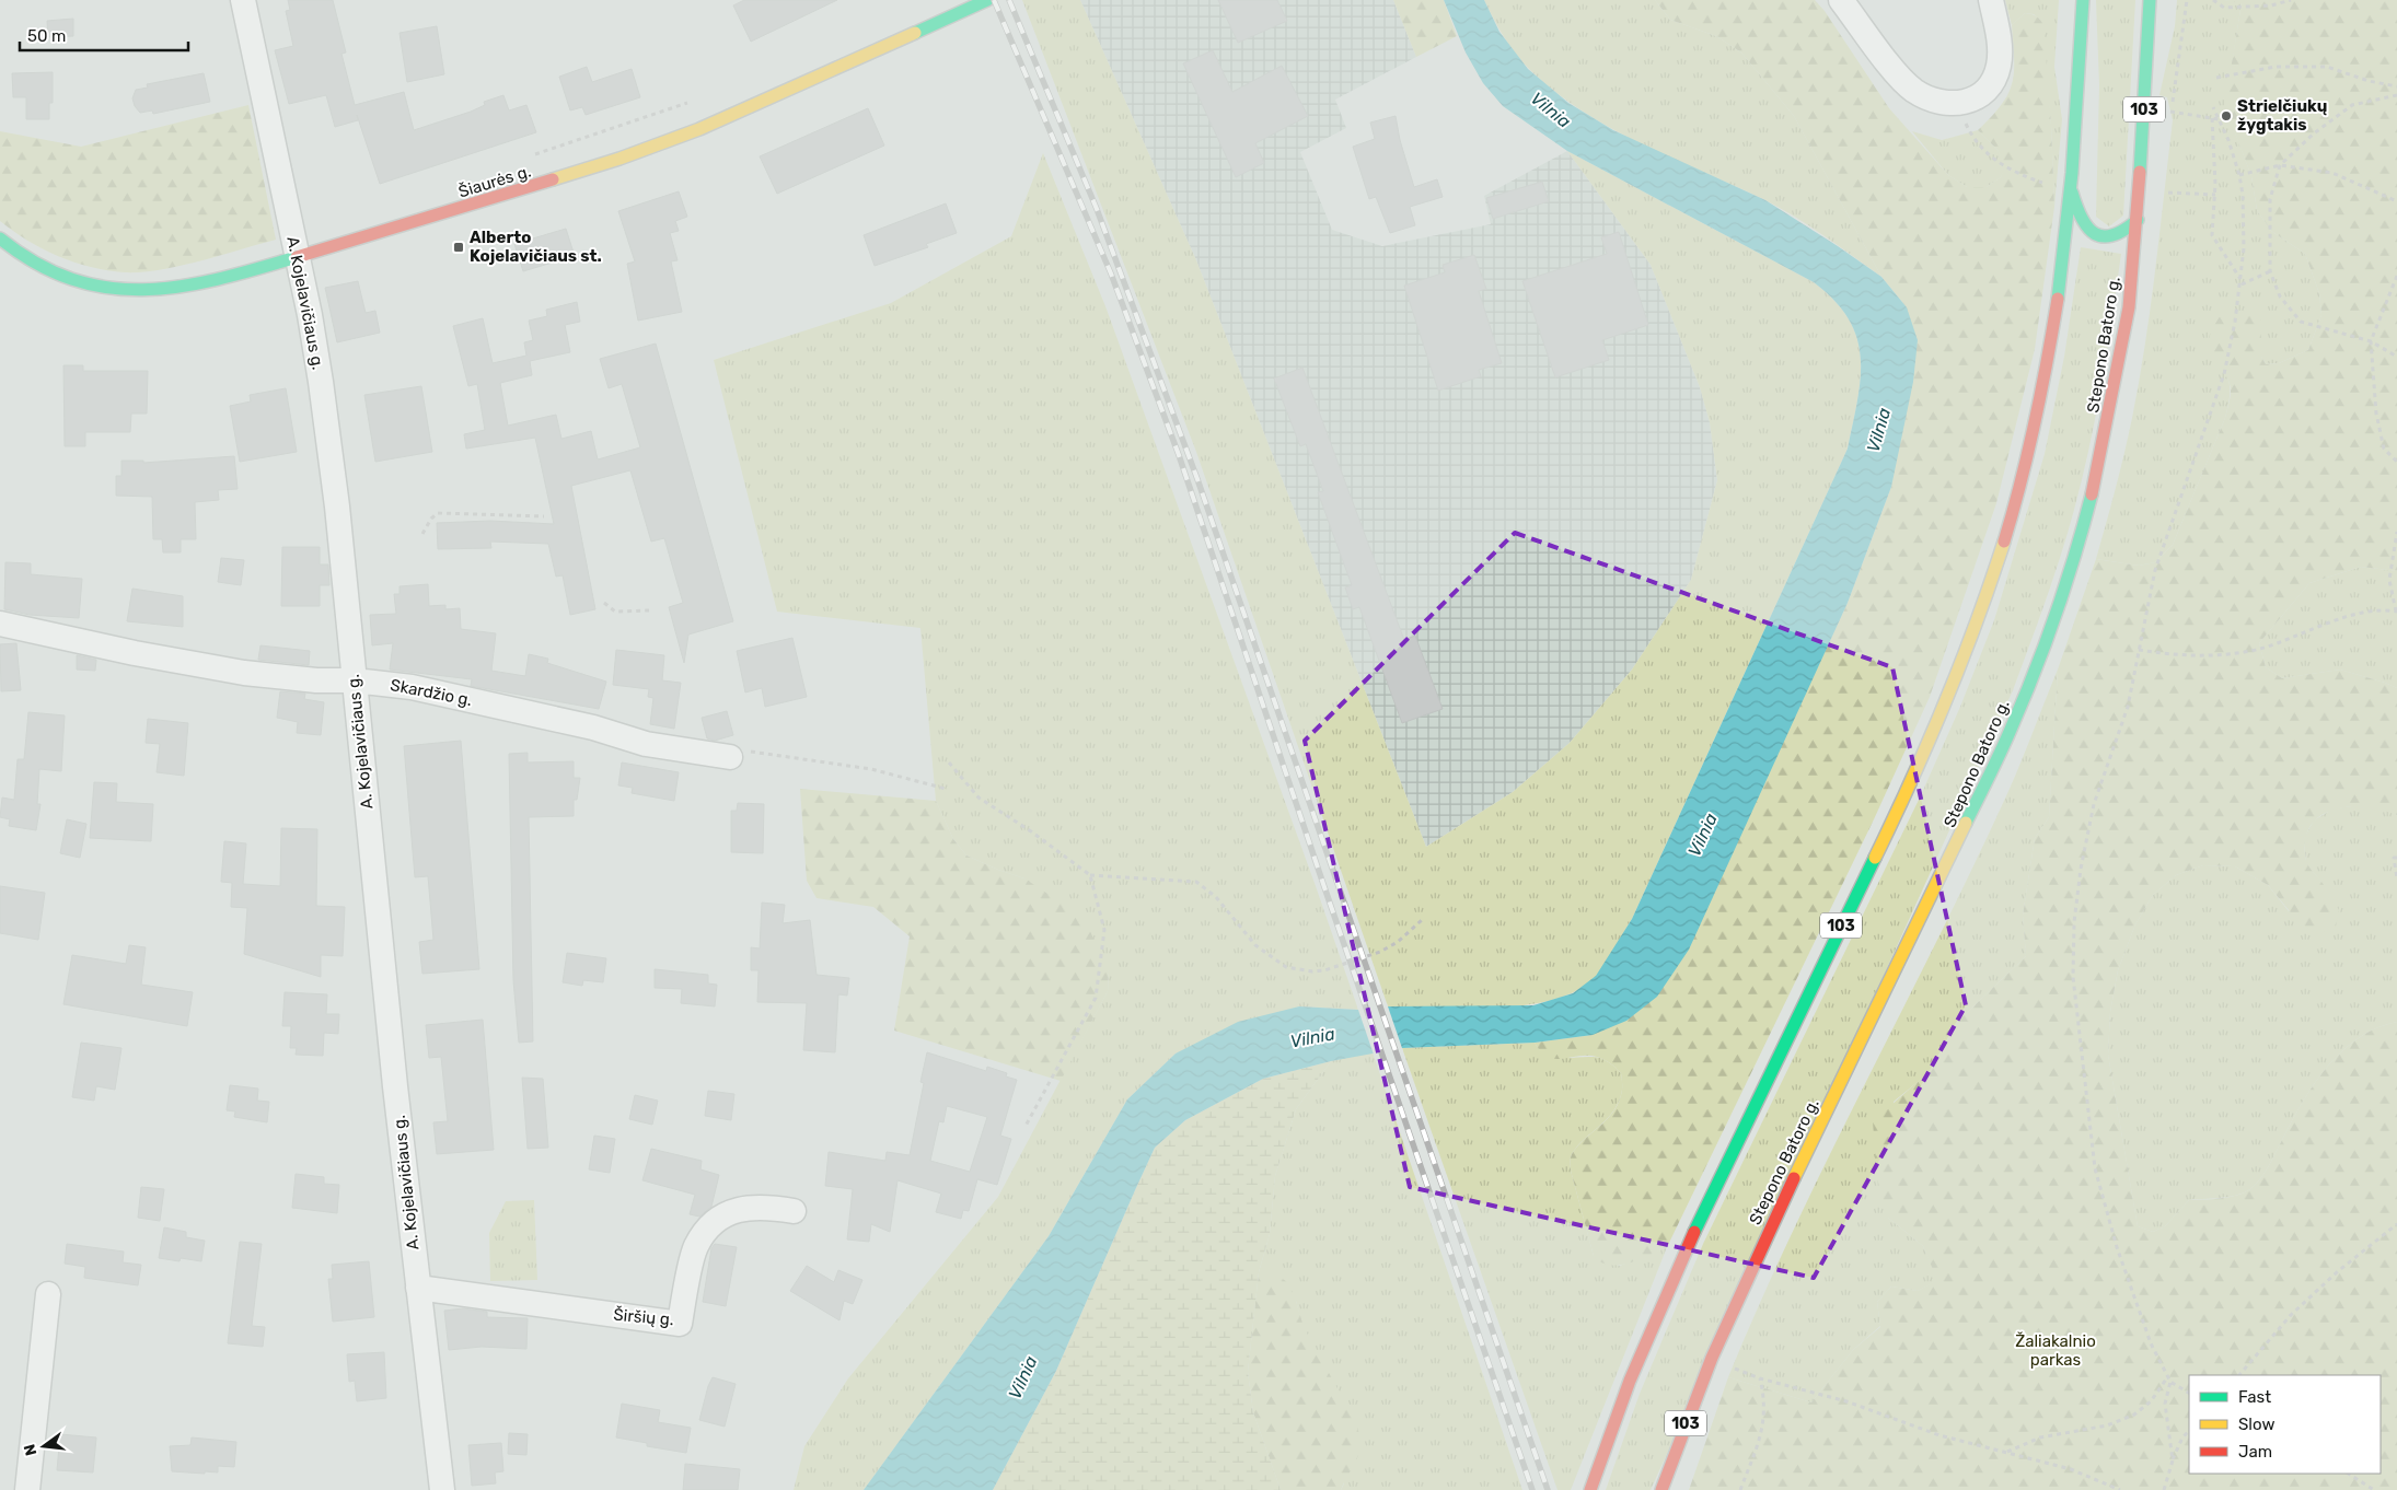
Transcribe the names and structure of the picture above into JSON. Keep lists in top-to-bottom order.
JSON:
{
  "streets": {
    "main road": ["103", "Šiaurės g.", "Stepono Batoro g."],
    "street": ["A. Kojelavičiaus g.", "Skardžio g.", "Širšių g."]
  },
  "crossings": [
    ["Šiaurės g.", "A. Kojelavičiaus g."],
    ["A. Kojelavičiaus g.", "Skardžio g."],
    ["A. Kojelavičiaus g.", "Širšių g."]
  ],
  "water": ["Vilnia"],
  "parks": ["Žaliakalnio parkas"],
  "places": {
    "other": ["Strielčiukų žygtakis"],
    "transit": ["Alberto Kojelavičiaus st."]
  },
  "legend": ["Fast", "Slow", "Jam"],
  "scale_bar": "50 m",
  "north": "left"
}
